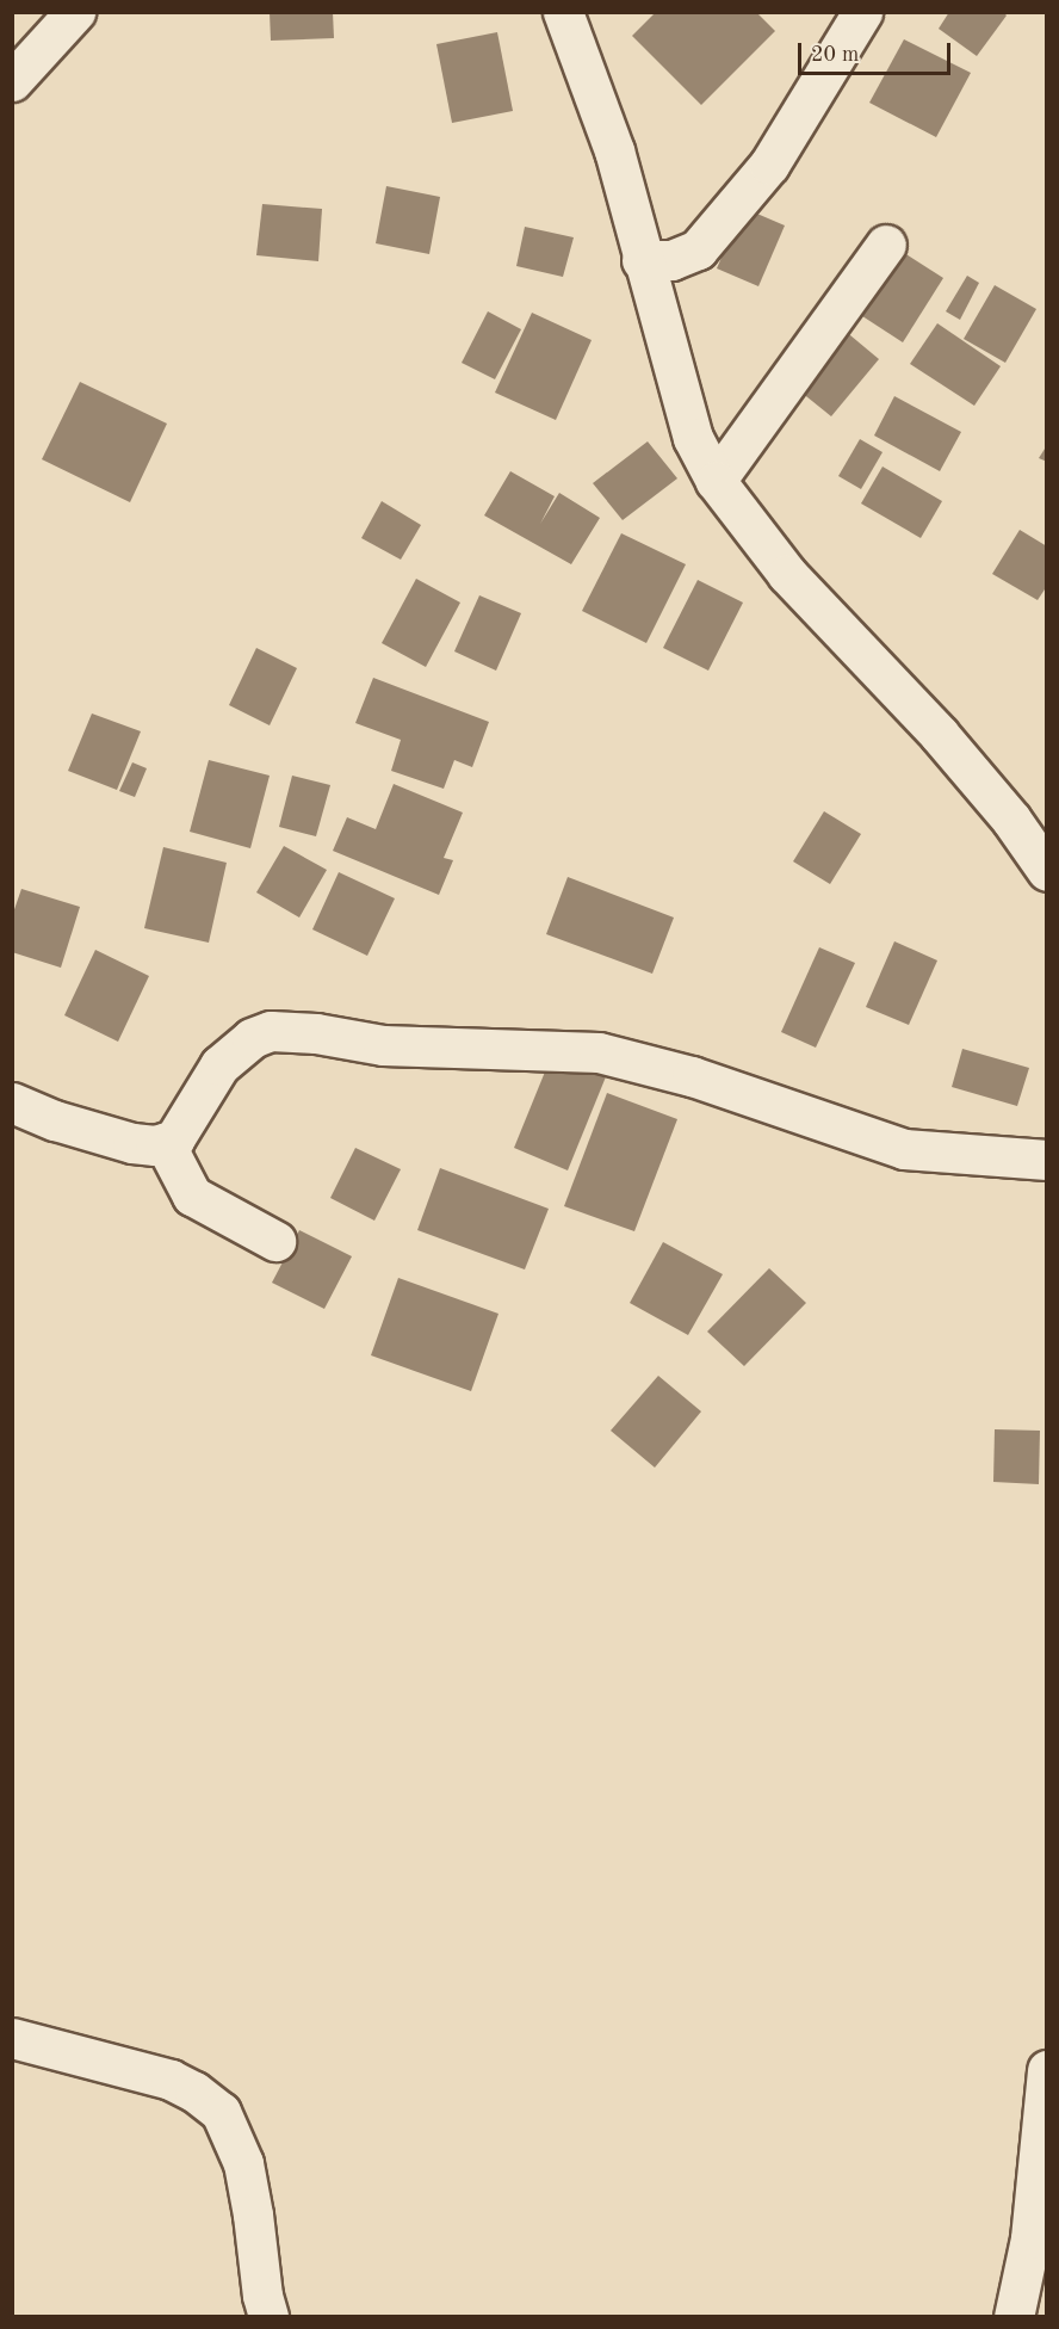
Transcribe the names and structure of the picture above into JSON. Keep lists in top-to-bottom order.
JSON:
{
  "scale_bar": "20 m"
}
